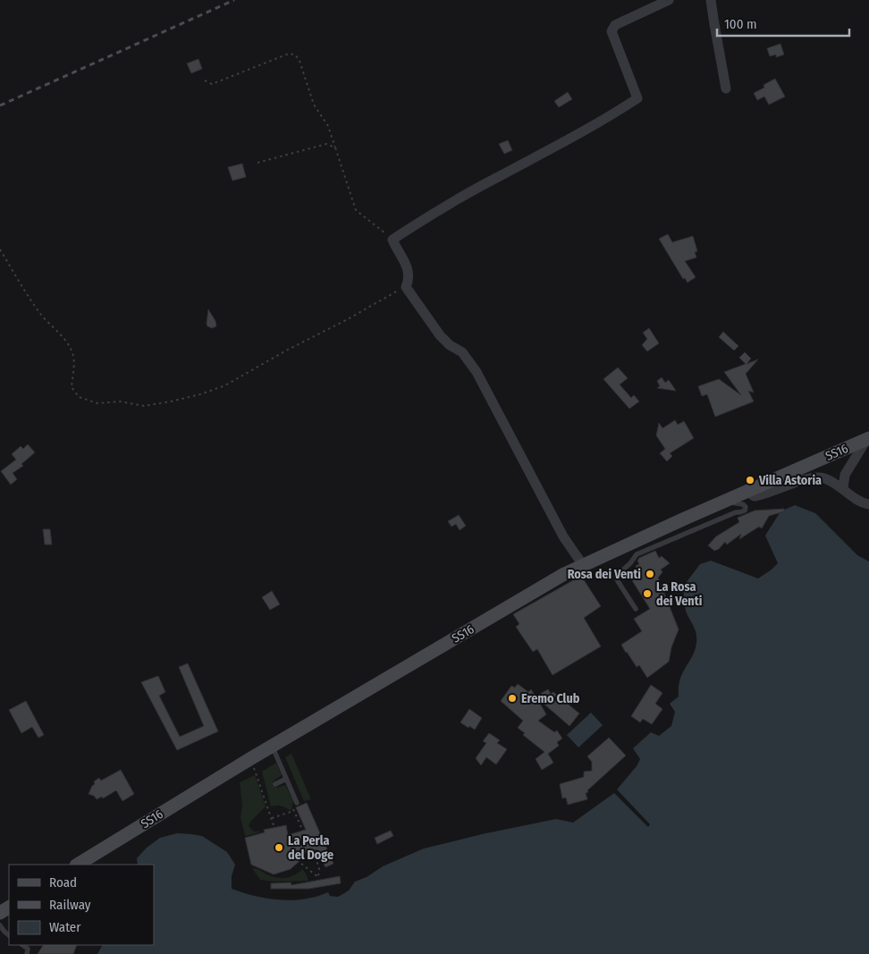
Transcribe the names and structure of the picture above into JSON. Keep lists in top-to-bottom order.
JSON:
{
  "streets": {
    "main road": ["SS16"]
  },
  "places": [
    "Villa Astoria",
    "Rosa dei Venti",
    "La Rosa dei Venti",
    "Eremo Club",
    "La Perla del Doge"
  ],
  "legend": ["Road", "Railway", "Water"],
  "scale_bar": "100 m"
}
